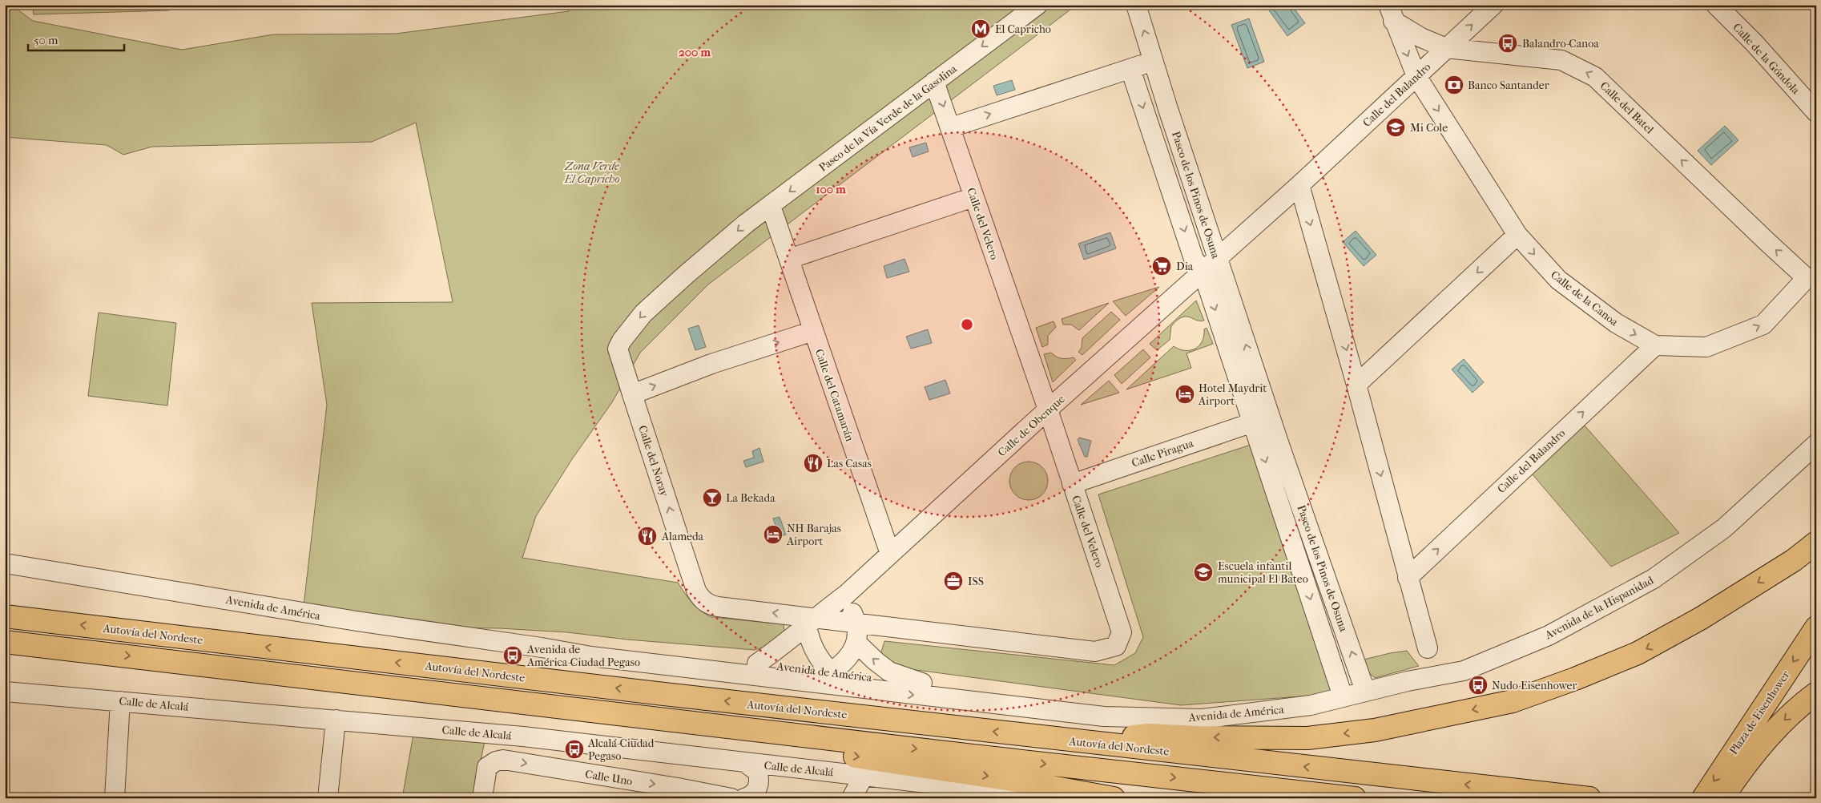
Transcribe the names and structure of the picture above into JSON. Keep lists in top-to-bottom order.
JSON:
{
  "streets": {
    "highway": ["Autovía del Nordeste", "Plaza de Eisenhower"],
    "street": [
      "Calle de la Góndola",
      "Calle del Balandro",
      "Calle del Batel",
      "Paseo de la Vía Verde de la Gasolina",
      "Paseo de los Pinos de Osuna",
      "Calle del Velero",
      "Calle de la Canoa",
      "Calle del Catamarán",
      "Calle de Obenque",
      "Calle Piragua",
      "Calle del Noray",
      "Avenida de América",
      "Avenida de la Hispanidad",
      "Calle de Alcalá",
      "Calle Uno"
    ]
  },
  "crossings": [
    ["Calle del Balandro", "Calle del Batel"],
    ["Calle del Balandro", "Paseo de los Pinos de Osuna"],
    ["Calle del Balandro", "Calle de la Canoa"],
    ["Calle del Balandro", "Calle de Obenque"],
    ["Calle del Batel", "Calle de la Canoa"],
    ["Paseo de la Vía Verde de la Gasolina", "Calle del Velero"],
    ["Paseo de la Vía Verde de la Gasolina", "Calle del Catamarán"],
    ["Paseo de la Vía Verde de la Gasolina", "Calle del Noray"],
    ["Paseo de los Pinos de Osuna", "Calle de Obenque"],
    ["Paseo de los Pinos de Osuna", "Calle Piragua"],
    ["Paseo de los Pinos de Osuna", "Avenida de América"],
    ["Paseo de los Pinos de Osuna", "Avenida de la Hispanidad"],
    ["Calle del Velero", "Calle de Obenque"],
    ["Calle del Velero", "Calle Piragua"],
    ["Calle del Velero", "Calle del Noray"],
    ["Calle del Catamarán", "Calle de Obenque"],
    ["Calle de Obenque", "Calle del Noray"],
    ["Calle de Obenque", "Avenida de América"],
    ["Avenida de América", "Avenida de la Hispanidad"]
  ],
  "one_way": [
    "Calle del Balandro",
    "Calle del Batel",
    "Calle de la Canoa",
    "Calle del Noray",
    "Calle Uno"
  ],
  "parks": ["Zona Verde El Capricho"],
  "places": {
    "metro station": ["El Capricho"],
    "bus stop": [
      "Balandro-Canoa",
      "Avenida de América-Ciudad Pegaso",
      "Nudo Eisenhower",
      "Alcalá-Ciudad Pegaso"
    ],
    "bank": ["Banco Santander"],
    "school or university": ["Mi Cole", "Escuela infantil municipal El Bateo"],
    "supermarket": ["Dia"],
    "hotel": ["Hotel Maydrit Airport", "NH Barajas Airport"],
    "restaurant": ["Las Casas", "Alameda"],
    "bar": ["La Bekada"],
    "office": ["ISS"]
  },
  "scale_bar": "50 m",
  "rings": ["200 m", "100 m"]
}
